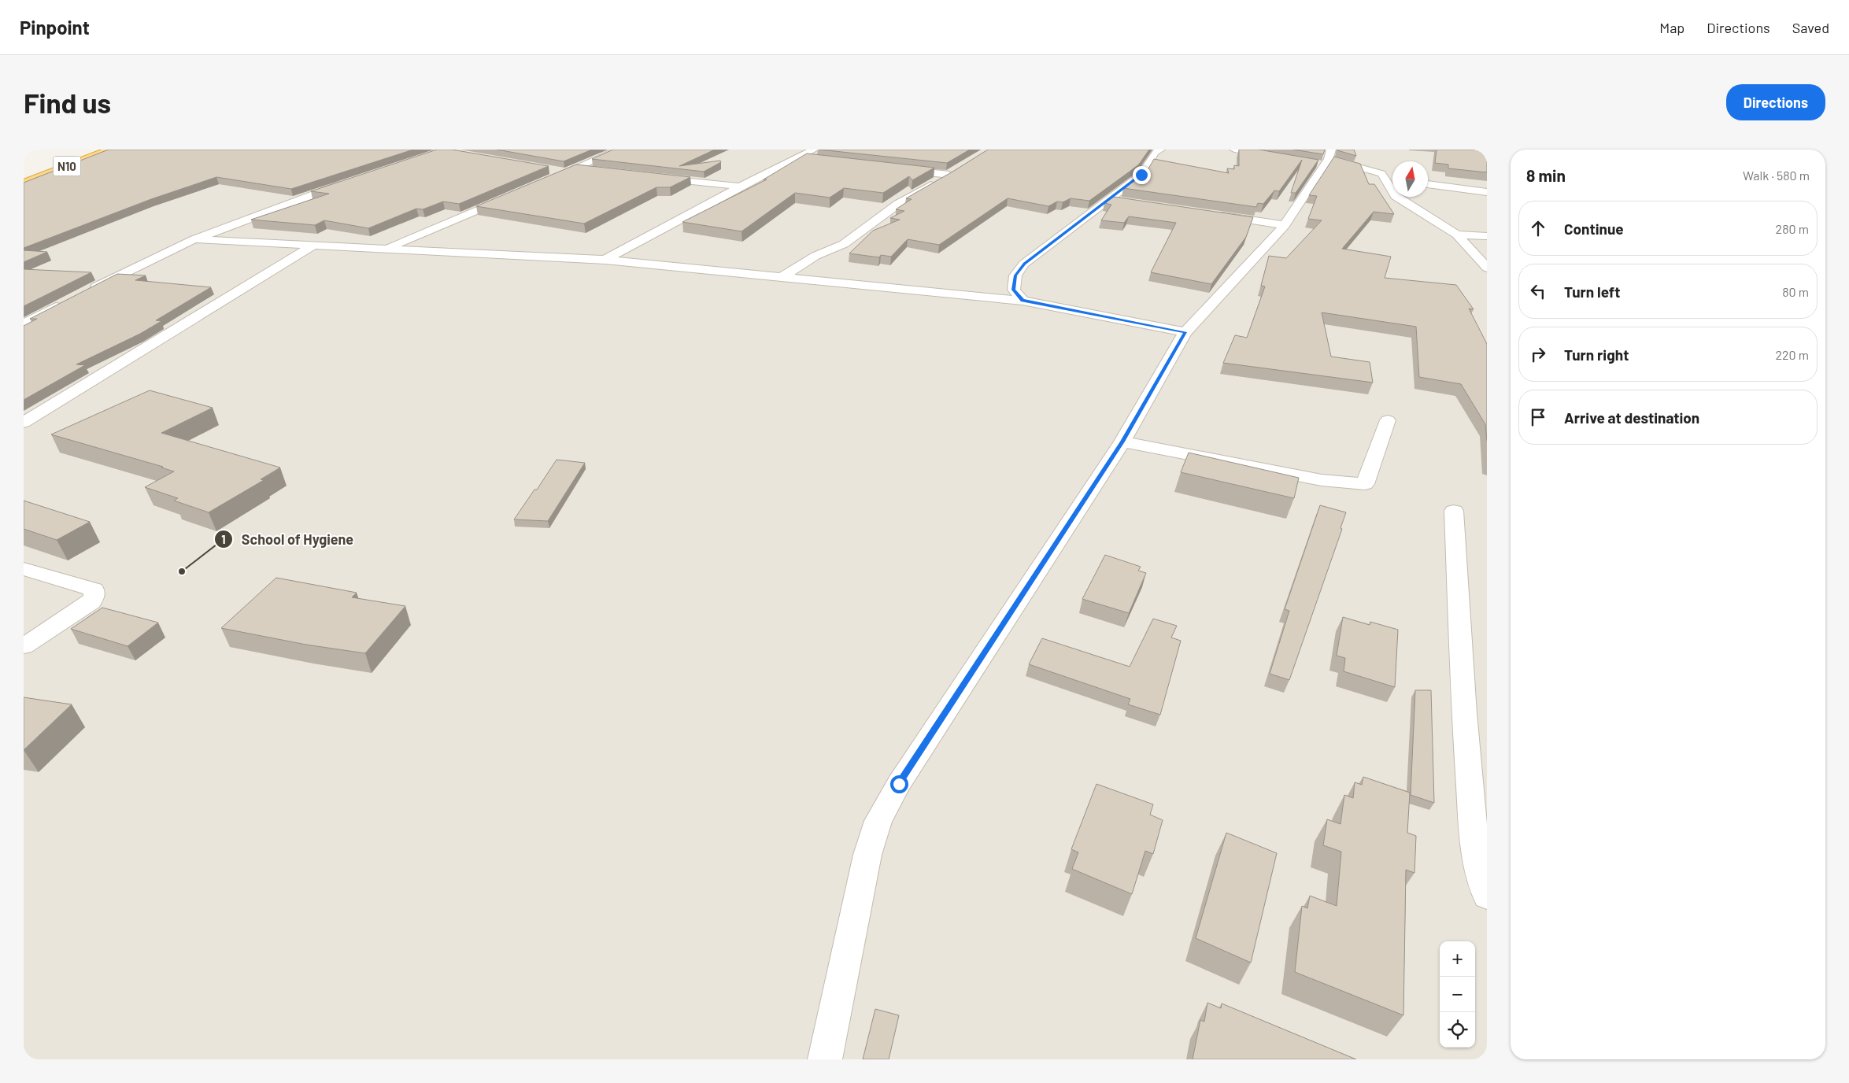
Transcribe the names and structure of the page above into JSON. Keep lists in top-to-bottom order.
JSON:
{
  "streets": {
    "highway": ["N10"]
  },
  "places": ["School of Hygiene"],
  "north": "top",
  "page": {
    "header": "Pinpoint",
    "nav": ["Map", "Directions", "Saved"],
    "buttons": "Directions",
    "title": "Find us",
    "heading": ["8 min", "Walk · 580 m"],
    "list": [
      ["Continue", "280 m"],
      ["Turn left", "80 m"],
      ["Turn right", "220 m"],
      "Arrive at destination"
    ],
    "map_buttons": ["+", "−"]
  }
}
